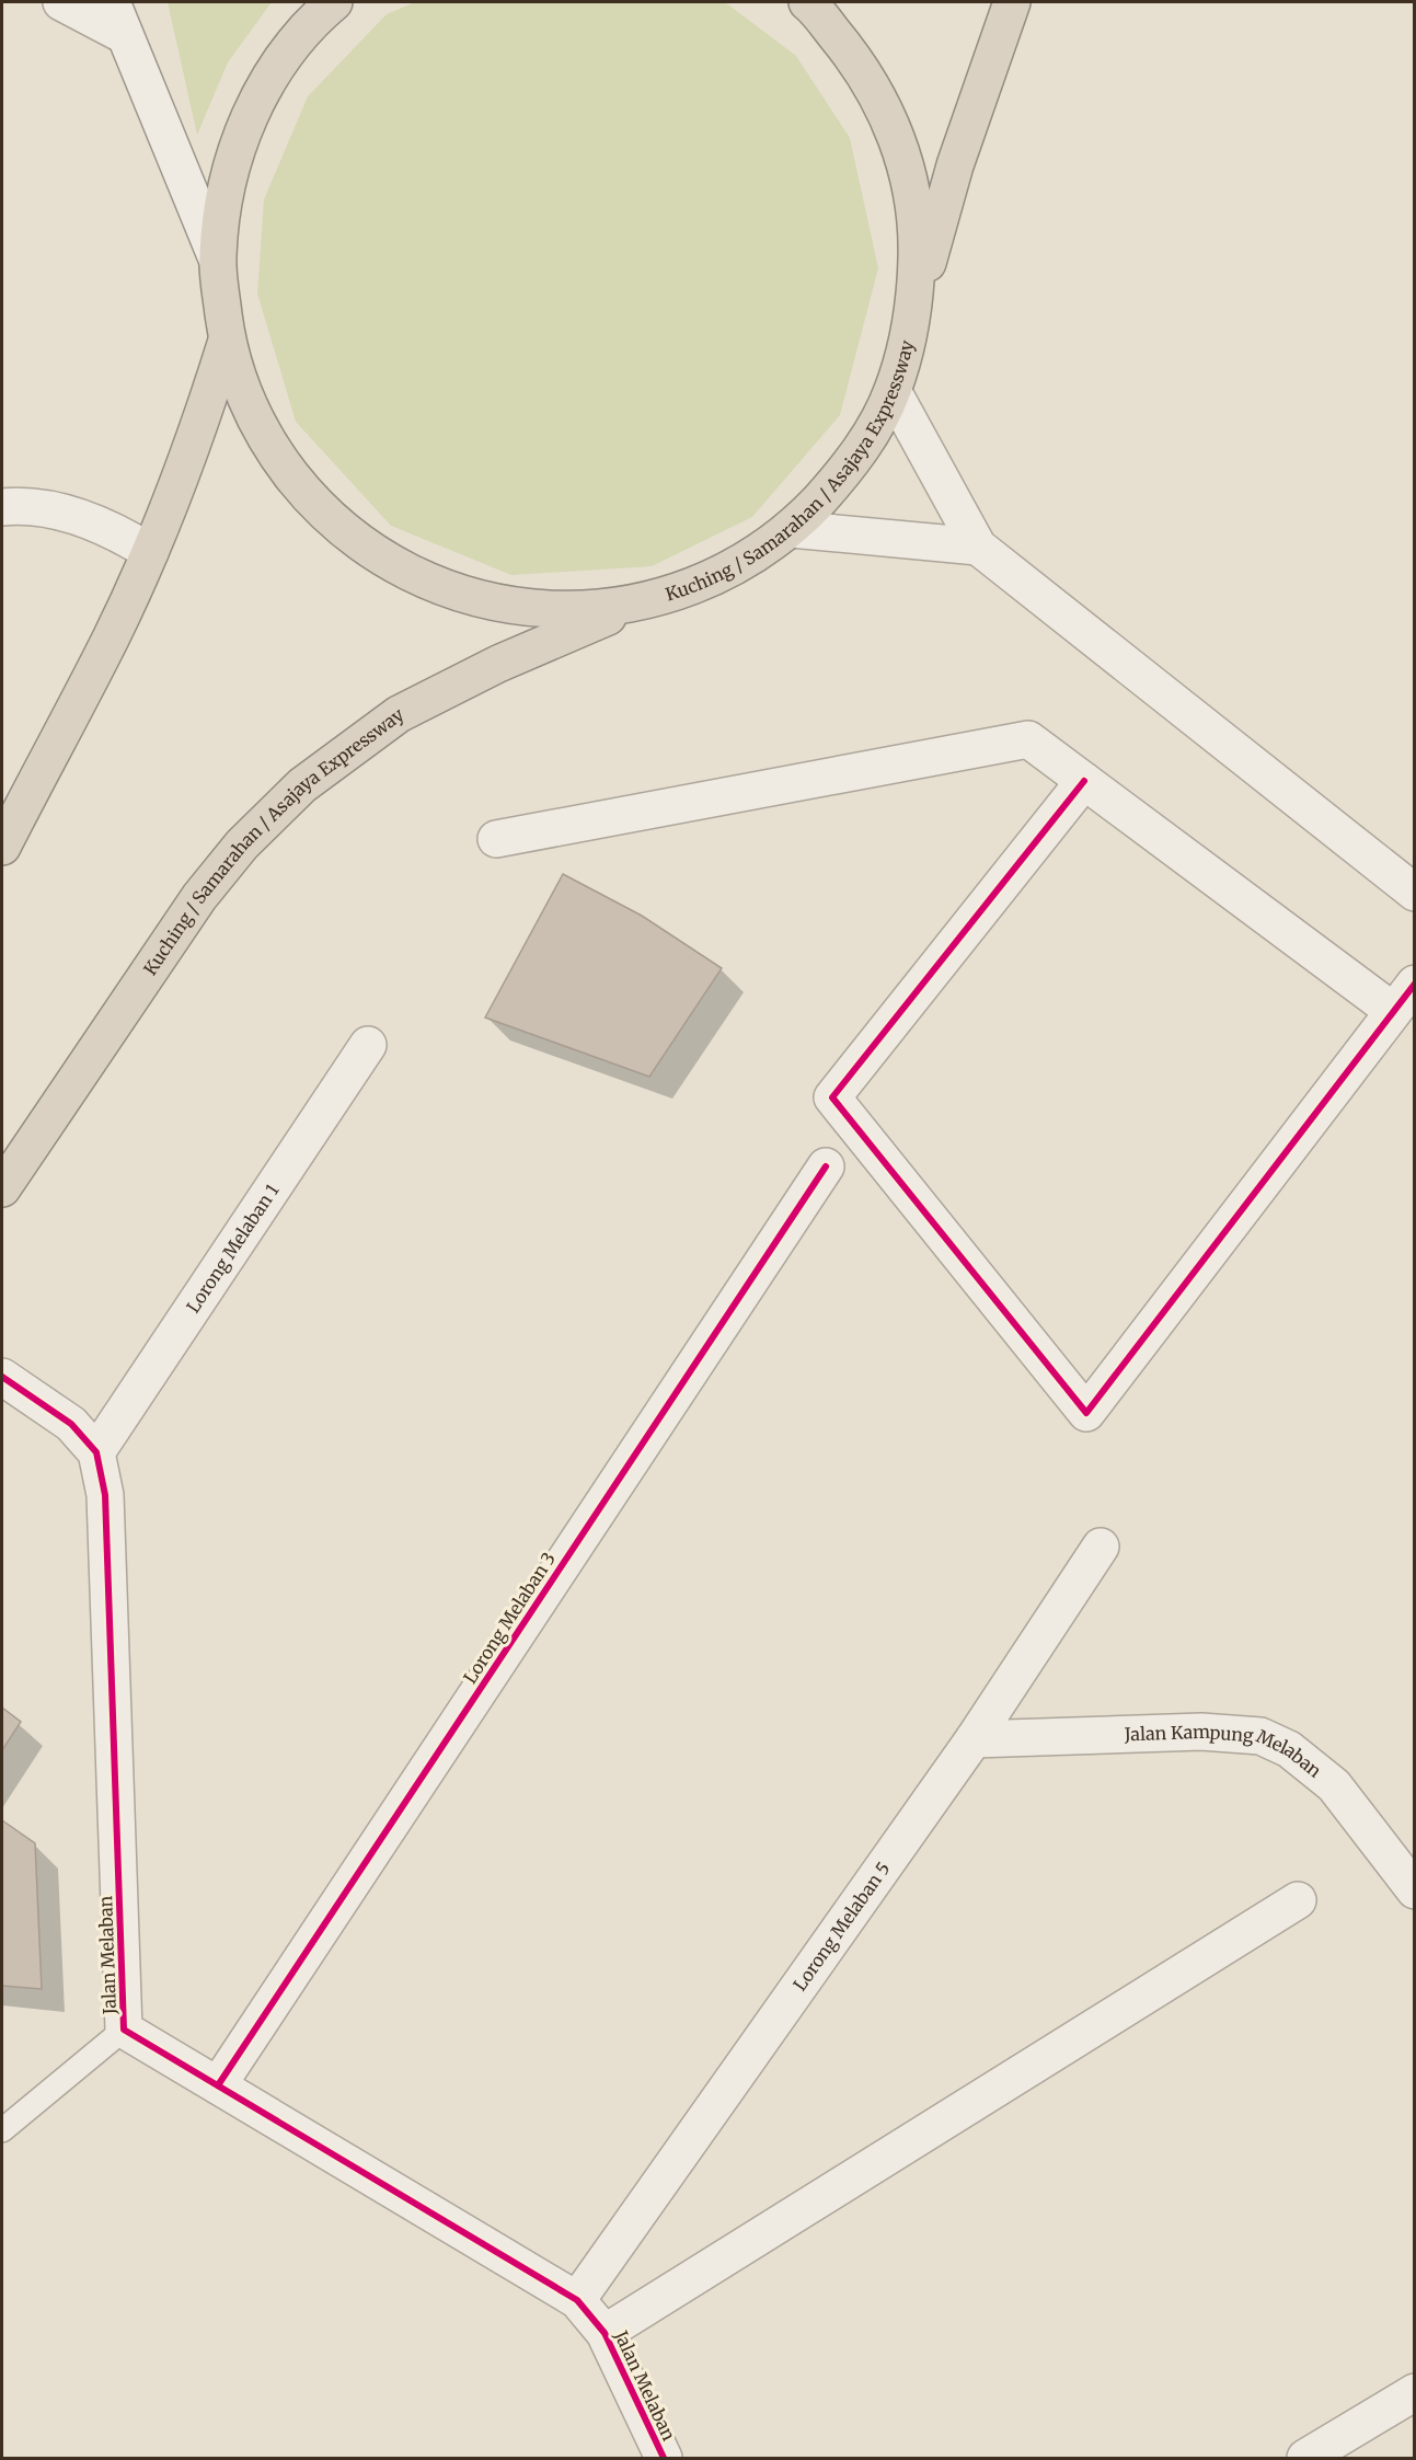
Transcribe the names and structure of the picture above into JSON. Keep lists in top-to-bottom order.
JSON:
{
  "streets": {
    "highway": ["Kuching / Samarahan / Asajaya Expressway"],
    "street": [
      "Lorong Melaban 1",
      "Lorong Melaban 3",
      "Jalan Kampung Melaban",
      "Lorong Melaban 5",
      "Jalan Melaban"
    ]
  },
  "crossings": [
    ["Lorong Melaban 1", "Jalan Melaban"],
    ["Lorong Melaban 3", "Jalan Melaban"],
    ["Jalan Kampung Melaban", "Lorong Melaban 5"],
    ["Lorong Melaban 5", "Jalan Melaban"]
  ]
}
